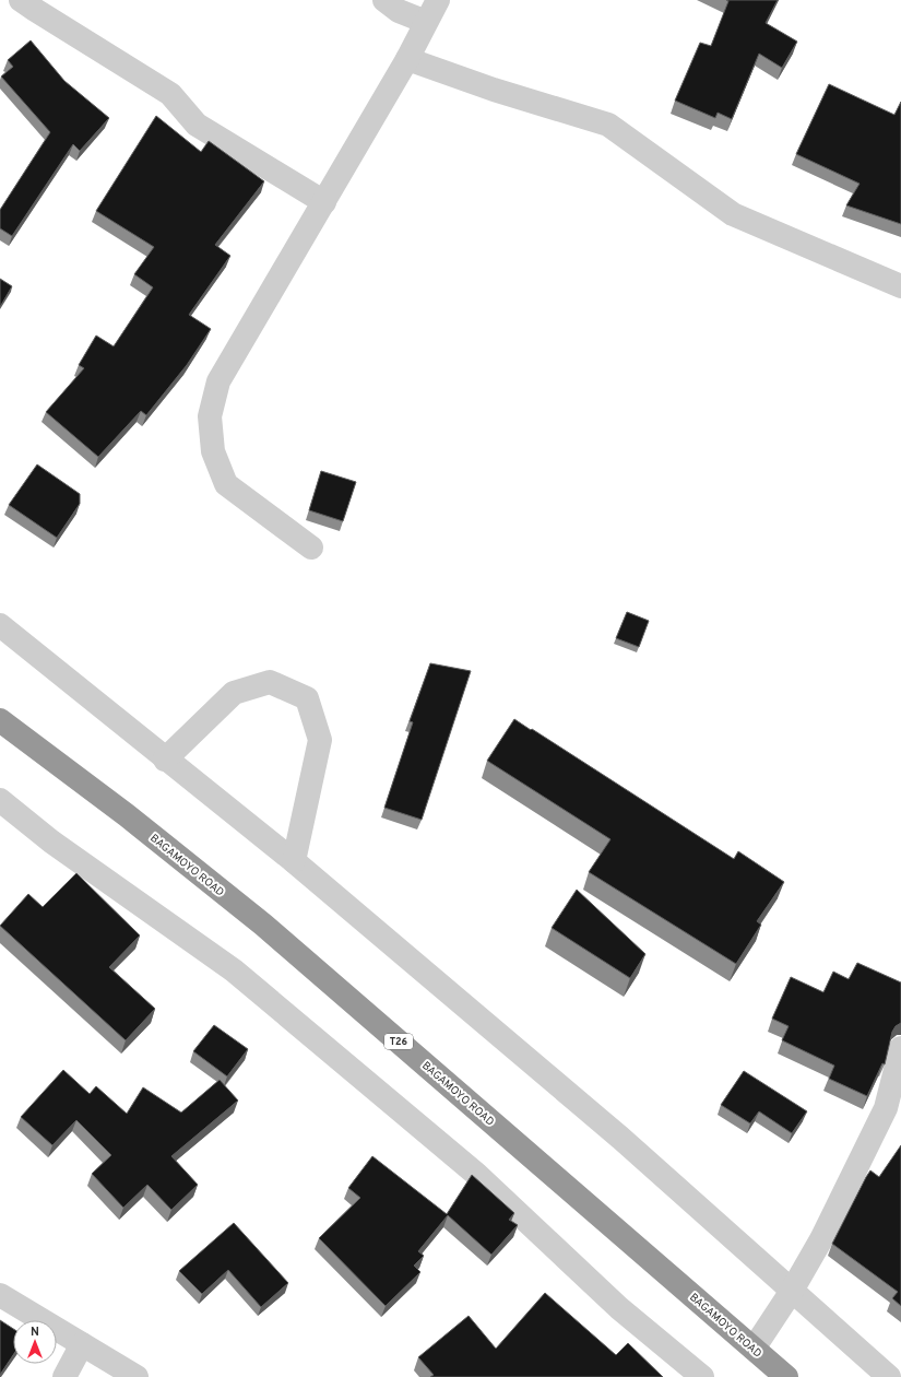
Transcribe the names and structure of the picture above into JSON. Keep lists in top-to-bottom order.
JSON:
{
  "streets": {
    "highway": ["BAGAMOYO ROAD", "T26"]
  },
  "north": "top"
}
